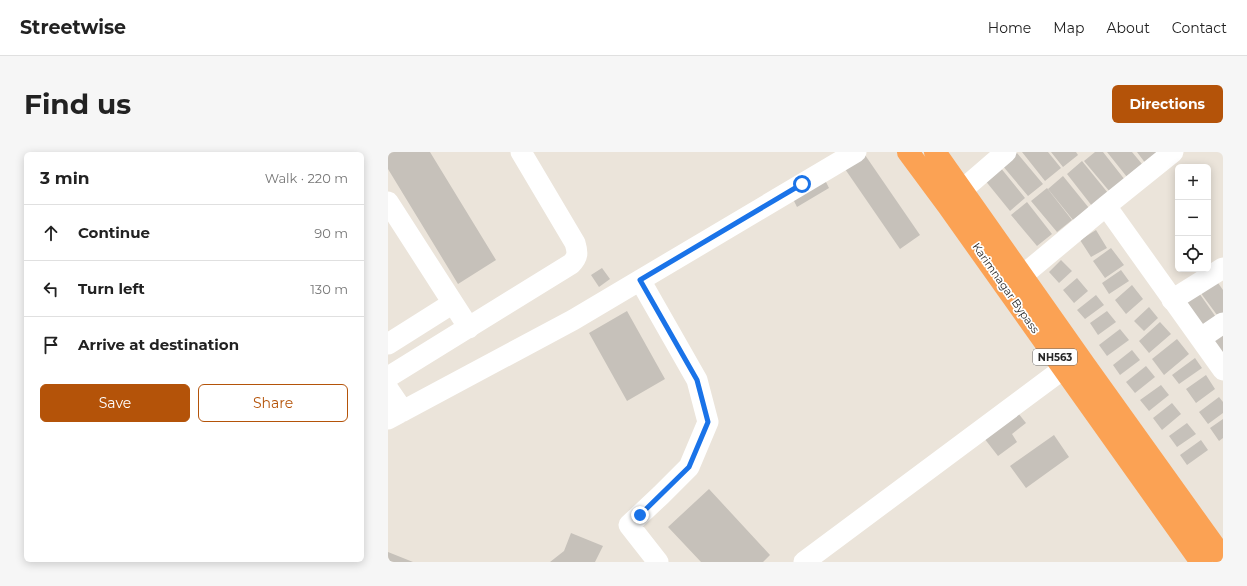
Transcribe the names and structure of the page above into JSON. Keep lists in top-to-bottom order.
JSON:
{
  "streets": {
    "highway": ["Karimnagar Bypass", "NH563"]
  },
  "page": {
    "header": "Streetwise",
    "nav": [
      "Home",
      "Map",
      "About",
      "Contact"
    ],
    "buttons": [
      "Directions",
      ["Save", "Share"]
    ],
    "title": "Find us",
    "heading": ["3 min", "Walk · 220 m"],
    "map_buttons": ["+", "−"],
    "list": [
      ["Continue", "90 m"],
      ["Turn left", "130 m"],
      "Arrive at destination"
    ]
  }
}
